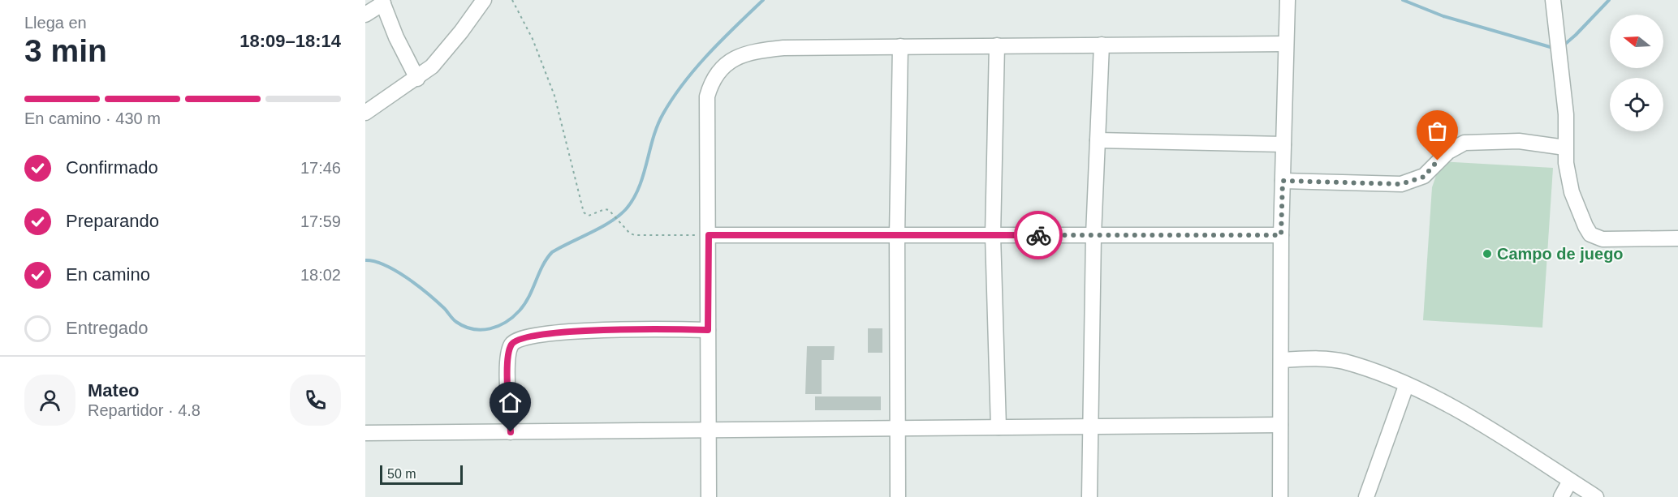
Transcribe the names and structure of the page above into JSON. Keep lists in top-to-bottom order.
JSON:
{
  "places": ["Campo de juego"],
  "scale_bar": "50 m",
  "north": "left",
  "page": {
    "heading": ["3 min", "Llega en", "18:09–18:14"],
    "panel": ["Mateo", "Repartidor · 4.8"],
    "bar": "En camino · 430 m",
    "list": [
      ["Confirmado", "17:46"],
      ["Preparando", "17:59"],
      ["En camino", "18:02"],
      "Entregado"
    ],
    "scale": "50 m"
  }
}
